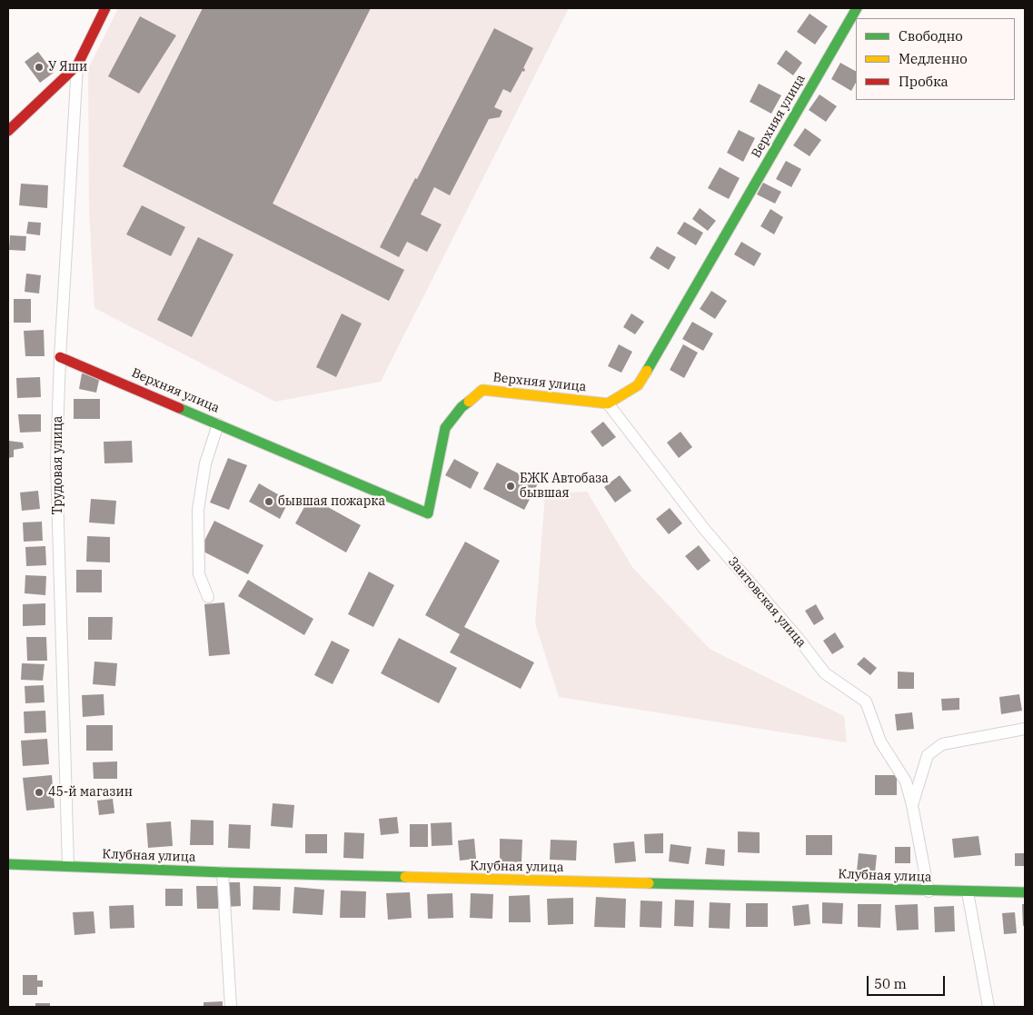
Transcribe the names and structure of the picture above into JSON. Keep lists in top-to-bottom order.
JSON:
{
  "streets": {
    "street": [
      "Верхняя улица",
      "Трудовая улица",
      "Заитовская улица",
      "Клубная улица"
    ]
  },
  "crossings": [
    ["Верхняя улица", "Трудовая улица"],
    ["Верхняя улица", "Заитовская улица"],
    ["Трудовая улица", "Клубная улица"],
    ["Заитовская улица", "Клубная улица"]
  ],
  "places": [
    "У Яши",
    "БЖК Автобаза бывшая",
    "бывшая пожарка",
    "45-й магазин"
  ],
  "legend": ["Свободно", "Медленно", "Пробка"],
  "scale_bar": "50 m"
}
